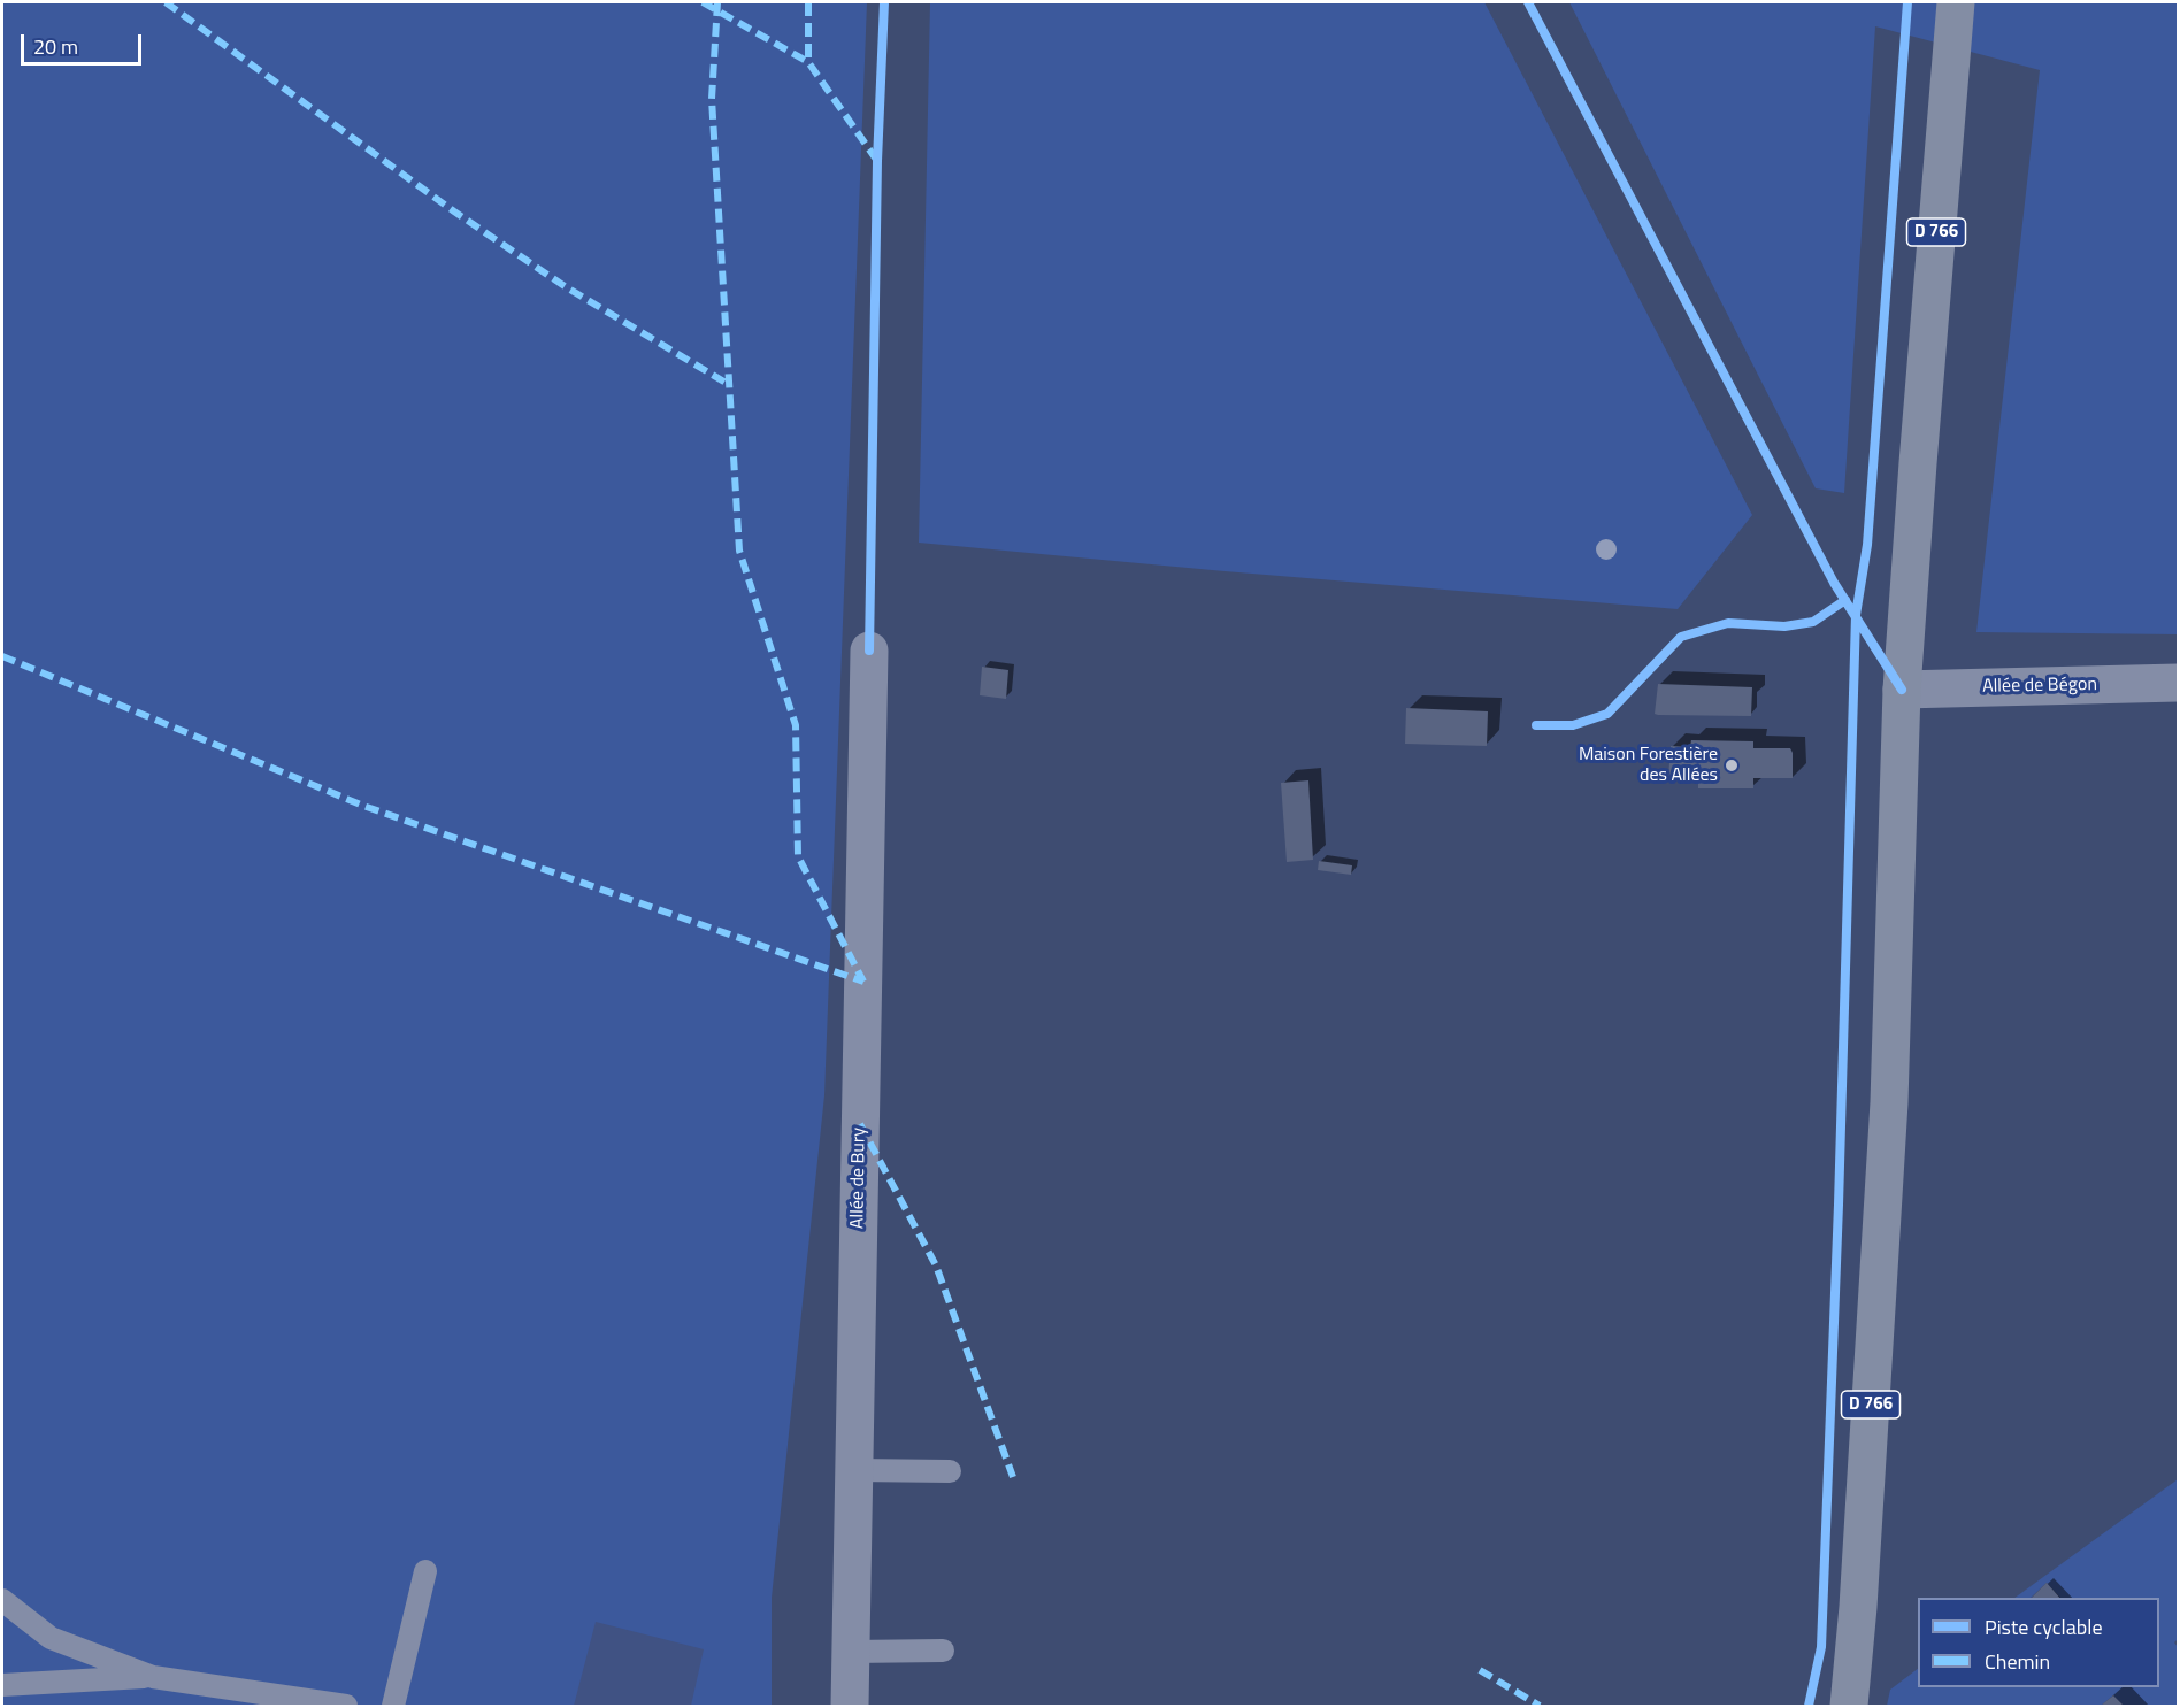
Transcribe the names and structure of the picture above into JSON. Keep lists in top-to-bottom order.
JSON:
{
  "streets": {
    "main road": ["D 766"],
    "street": ["Allée de Bégon", "Allée de Bury"]
  },
  "crossings": [
    ["D 766", "Allée de Bégon"]
  ],
  "places": ["Maison Forestière des Allées"],
  "legend": ["Piste cyclable", "Chemin"],
  "scale_bar": "20 m"
}
